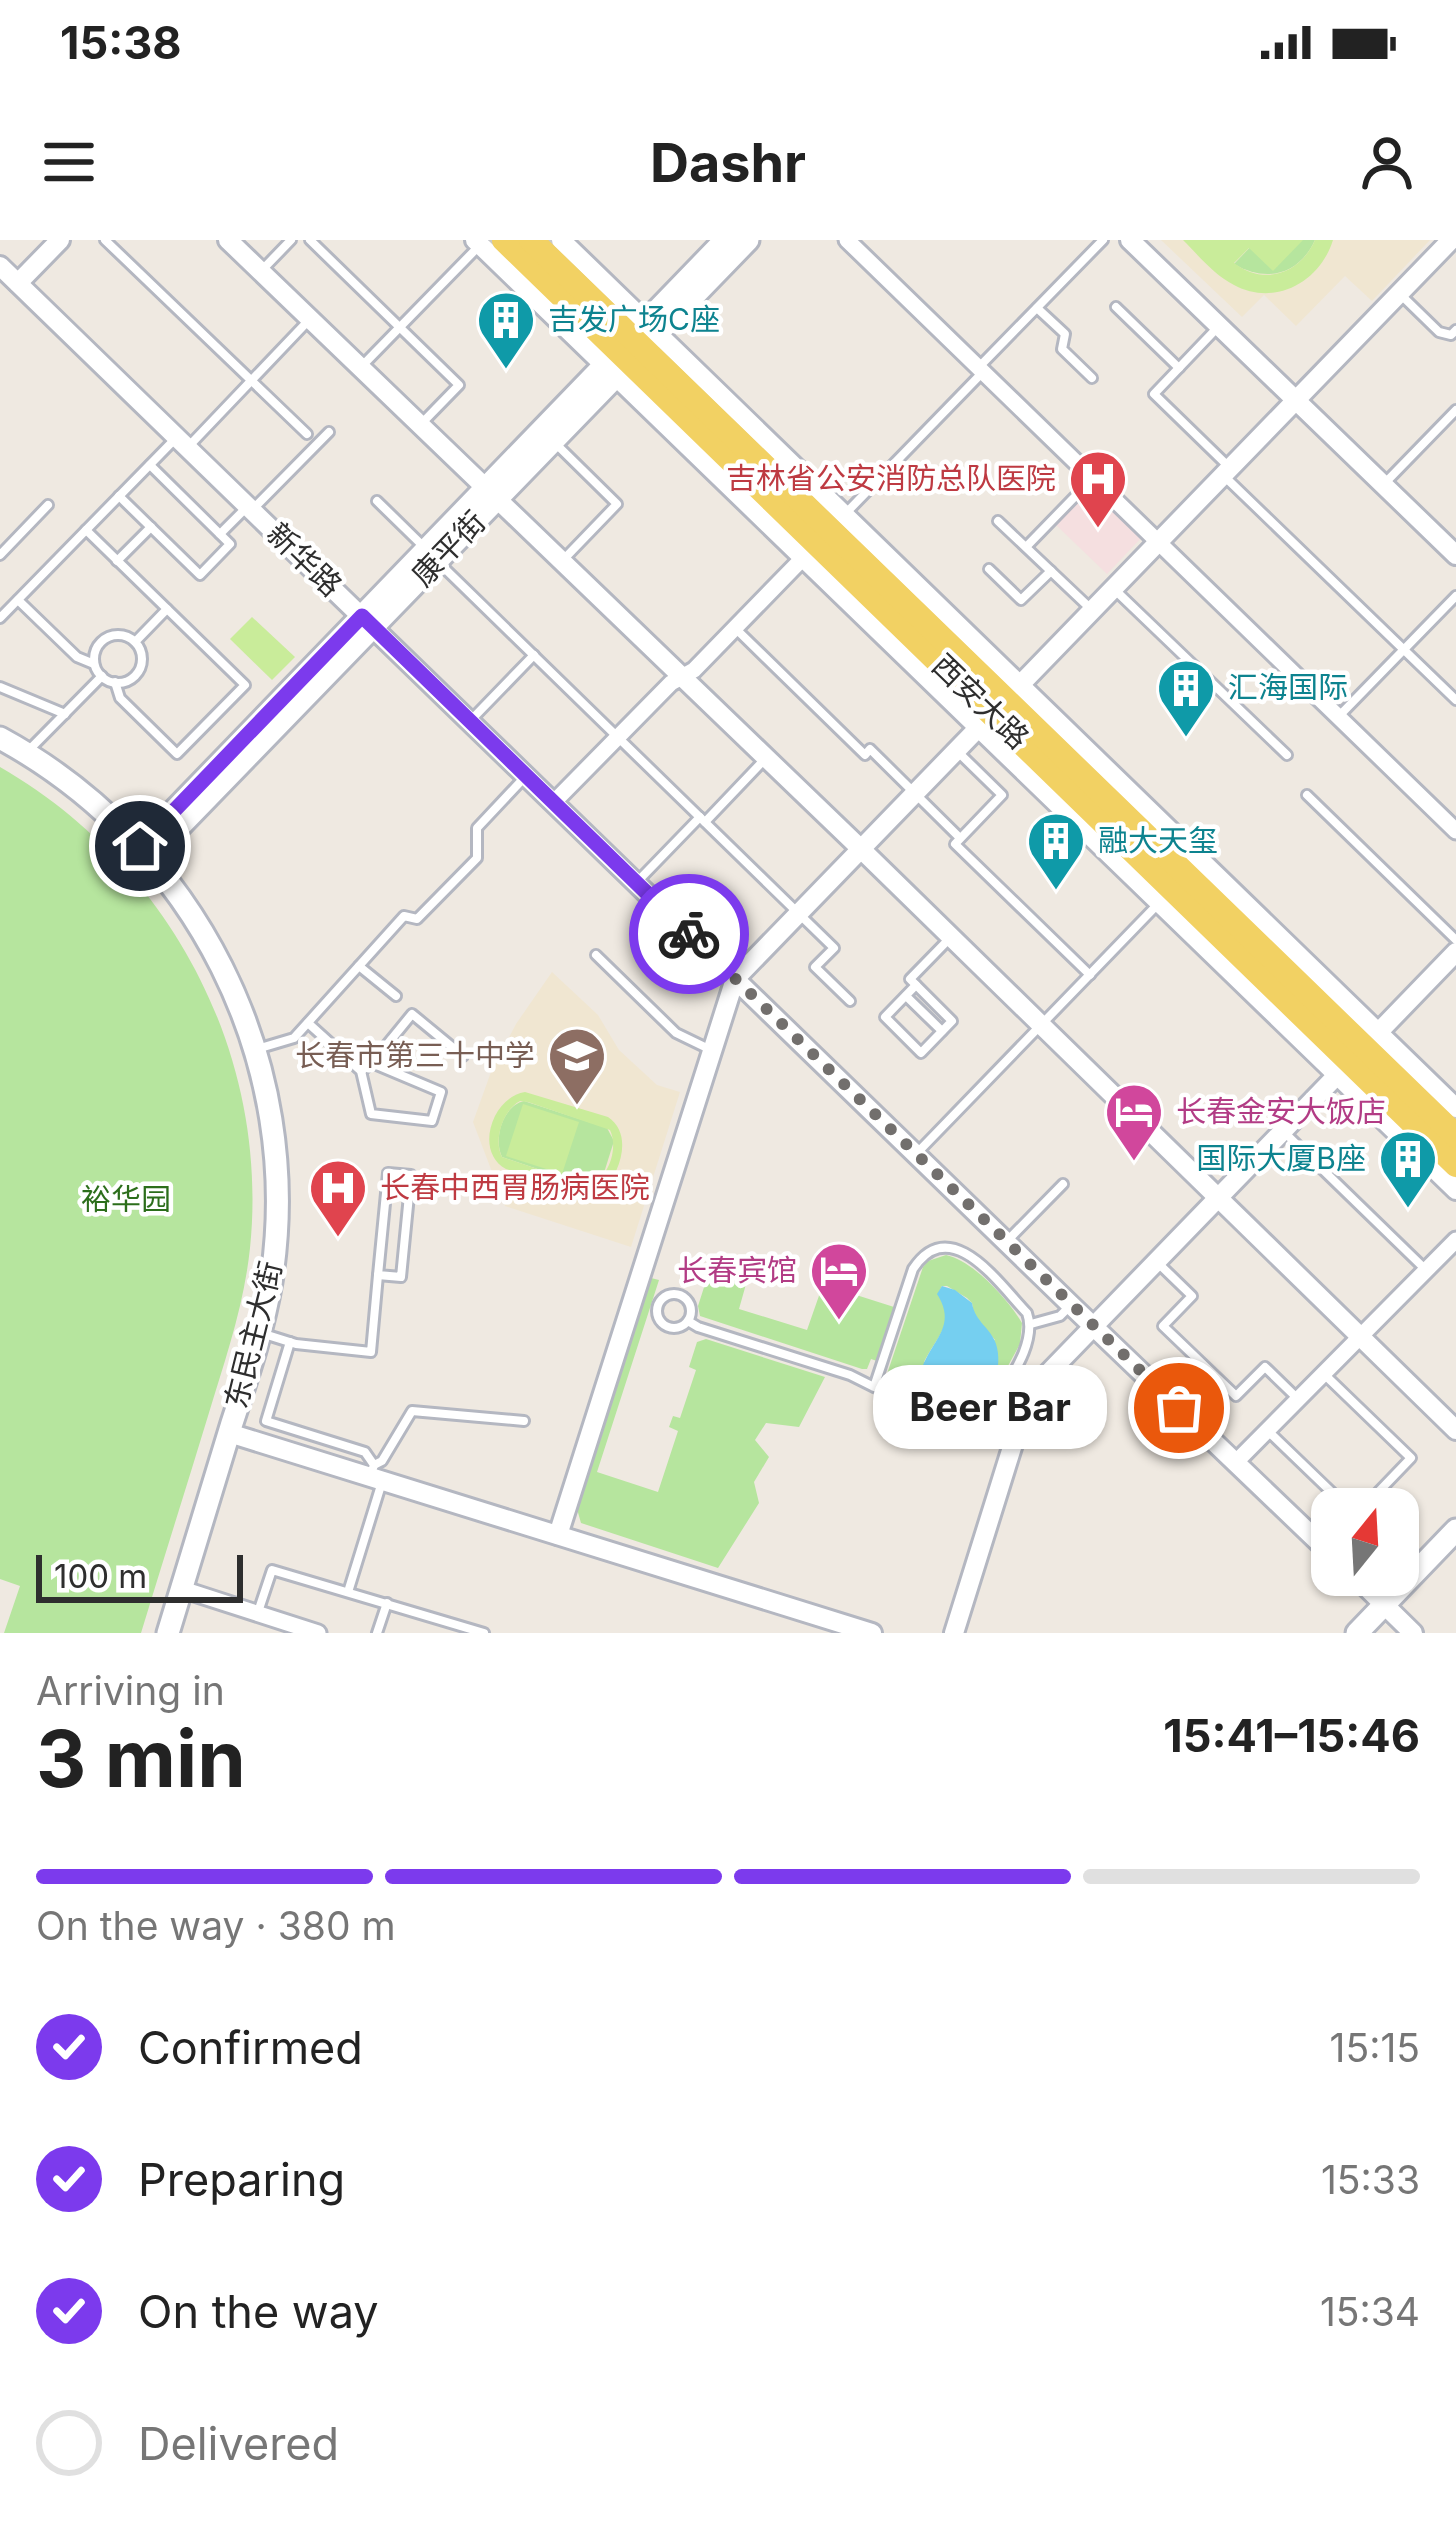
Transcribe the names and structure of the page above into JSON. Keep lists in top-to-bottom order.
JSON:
{
  "streets": {
    "main road": ["康平街", "西安大路", "东民主大街"],
    "street": ["新华路"]
  },
  "crossings": [
    ["康平街", "新华路"],
    ["康平街", "西安大路"],
    ["康平街", "东民主大街"]
  ],
  "parks": ["裕华园"],
  "places": {
    "building": [
      "吉发广场C座",
      "汇海国际",
      "融大天玺",
      "国际大厦B座"
    ],
    "hospital": ["吉林省公安消防总队医院", "长春中西胃肠病医院"],
    "school or university": ["长春市第三十中学"],
    "hotel": ["长春金安大饭店", "长春宾馆"],
    "other": ["Beer Bar"]
  },
  "scale_bar": "100 m",
  "north": "top",
  "page": {
    "status": "15:38",
    "header": "Dashr",
    "bubble": "Beer Bar",
    "scale": "100 m",
    "heading": ["3 min", "Arriving in", "15:41–15:46"],
    "bar": "On the way · 380 m",
    "list": [
      ["Confirmed", "15:15"],
      ["Preparing", "15:33"],
      ["On the way", "15:34"],
      "Delivered"
    ]
  }
}
